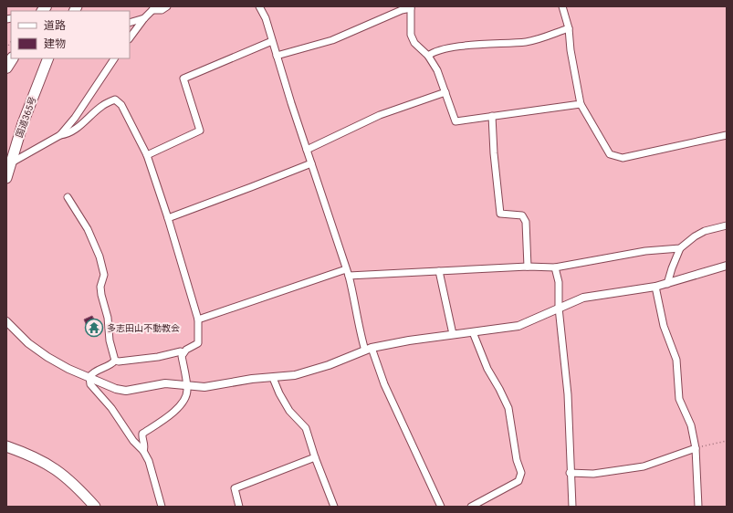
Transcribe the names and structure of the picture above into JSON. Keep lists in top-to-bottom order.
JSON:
{
  "streets": {
    "highway": ["国道365号"]
  },
  "places": {
    "temple": ["多志田山不動教会"]
  },
  "legend": ["道路", "建物"]
}
